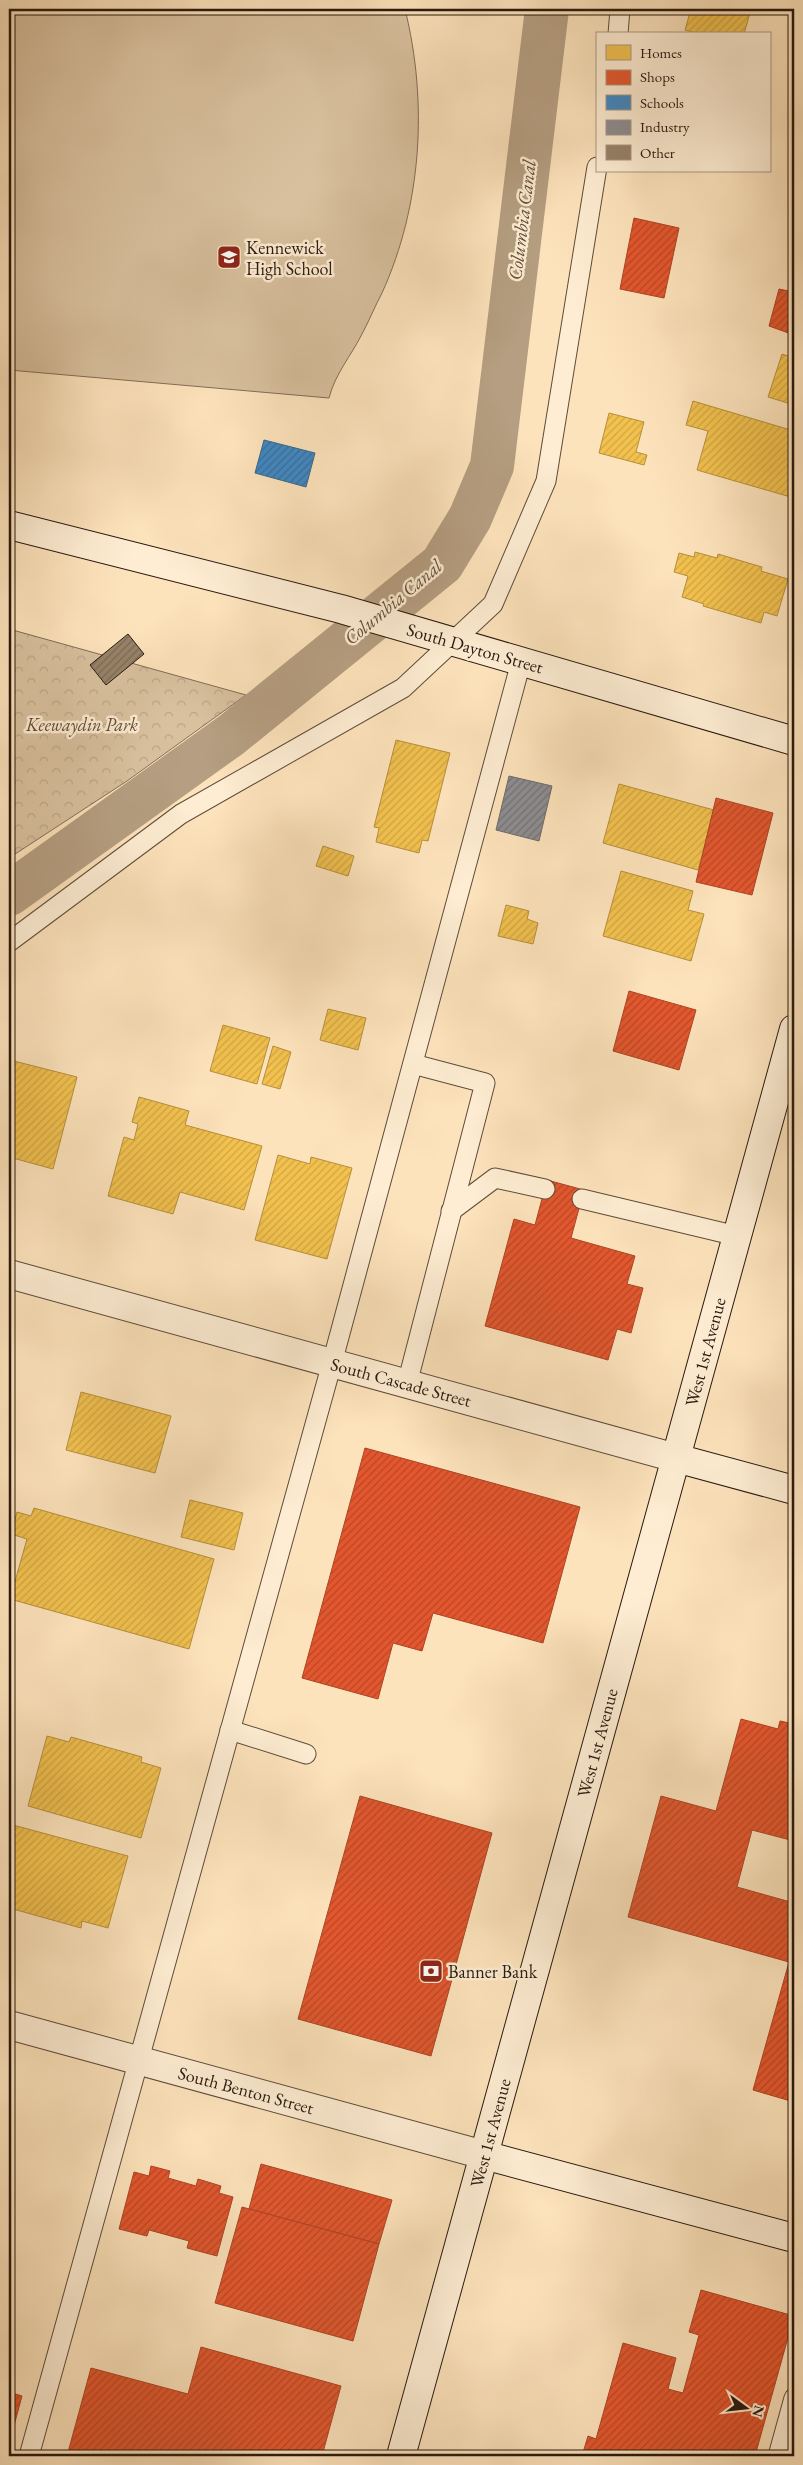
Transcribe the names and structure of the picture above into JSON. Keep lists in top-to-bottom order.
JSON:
{
  "streets": {
    "street": [
      "South Dayton Street",
      "West 1st Avenue",
      "South Cascade Street",
      "South Benton Street"
    ]
  },
  "crossings": [
    ["West 1st Avenue", "South Cascade Street"],
    ["West 1st Avenue", "South Benton Street"]
  ],
  "water": ["Columbia Canal"],
  "parks": ["Keewaydin Park"],
  "places": {
    "school or university": ["Kennewick High School"],
    "bank": ["Banner Bank"]
  },
  "legend": [
    "Homes",
    "Shops",
    "Schools",
    "Industry",
    "Other"
  ],
  "north": "right"
}
